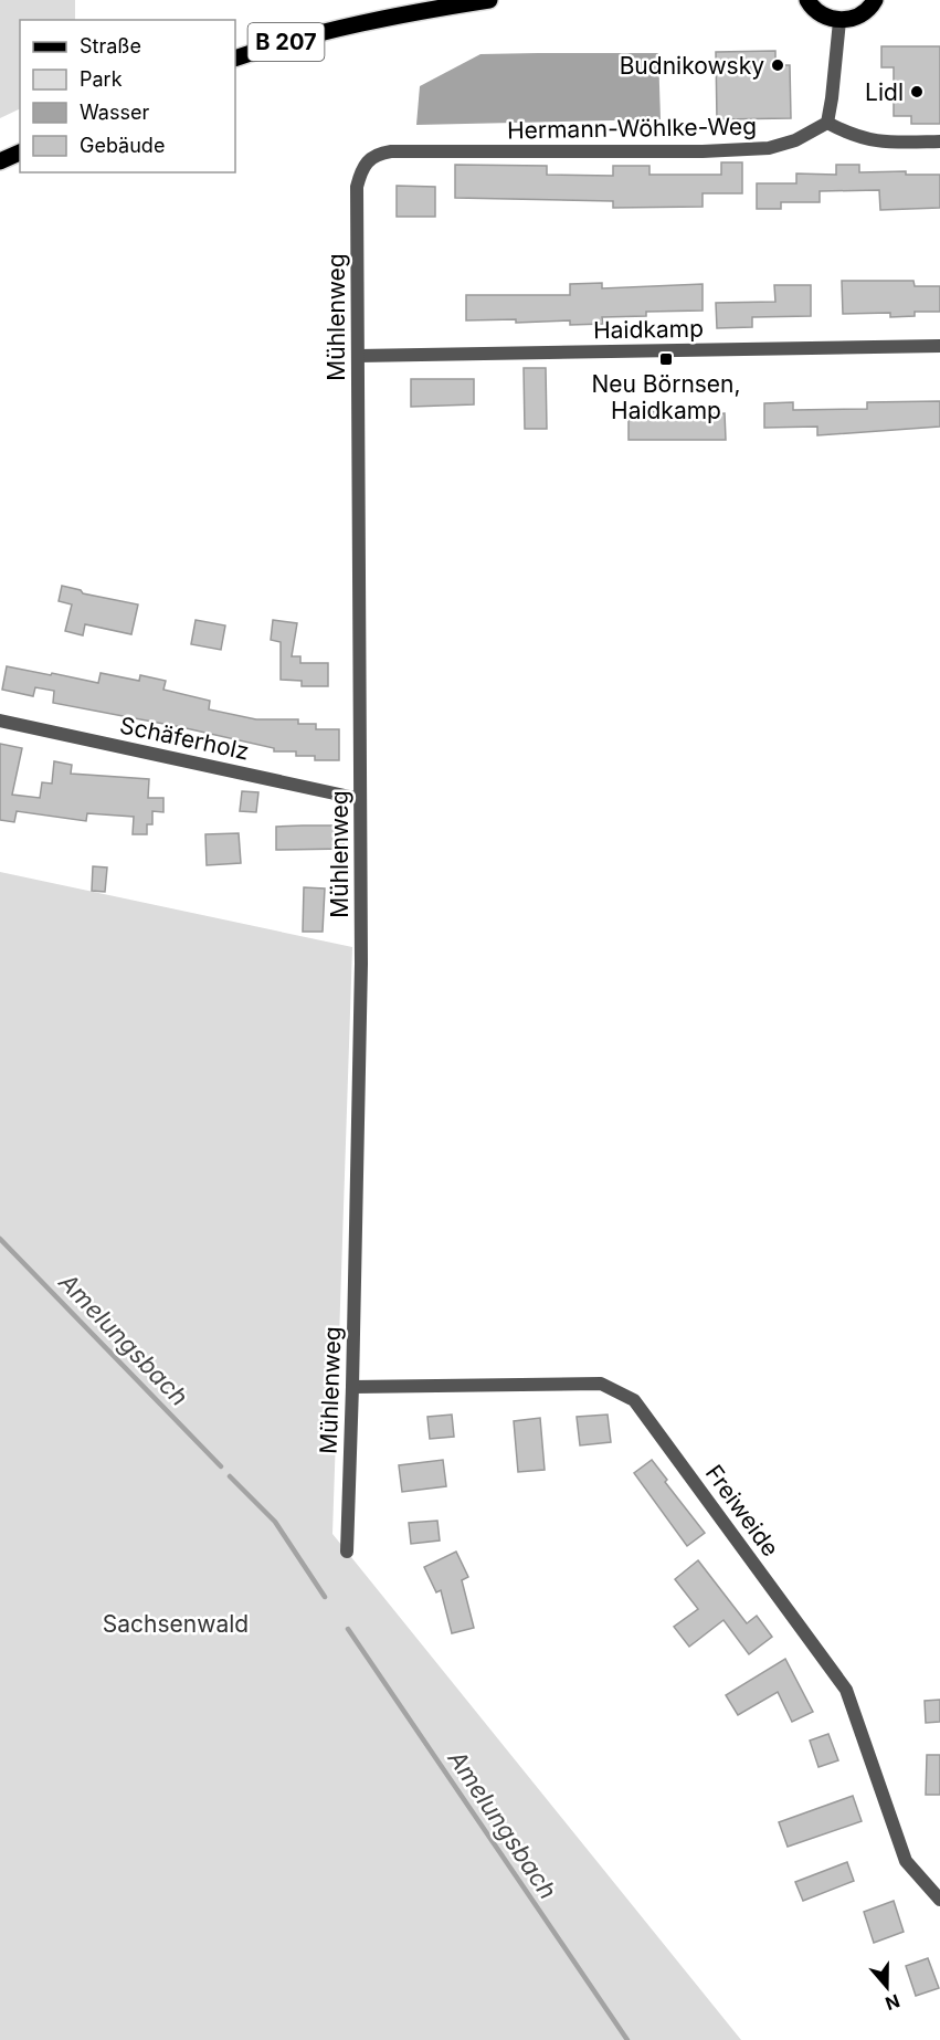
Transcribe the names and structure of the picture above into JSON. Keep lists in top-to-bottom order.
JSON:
{
  "streets": {
    "main road": ["B 207"],
    "street": [
      "Hermann-Wöhlke-Weg",
      "Mühlenweg",
      "Haidkamp",
      "Schäferholz",
      "Freiweide"
    ]
  },
  "crossings": [
    ["Hermann-Wöhlke-Weg", "Mühlenweg"],
    ["Mühlenweg", "Haidkamp"],
    ["Mühlenweg", "Schäferholz"],
    ["Mühlenweg", "Freiweide"]
  ],
  "water": ["Amelungsbach"],
  "parks": ["Sachsenwald"],
  "places": {
    "other": ["Budnikowsky", "Lidl"],
    "transit": ["Neu Börnsen, Haidkamp"]
  },
  "legend": [
    "Straße",
    "Park",
    "Wasser",
    "Gebäude"
  ],
  "north": "bottom"
}
